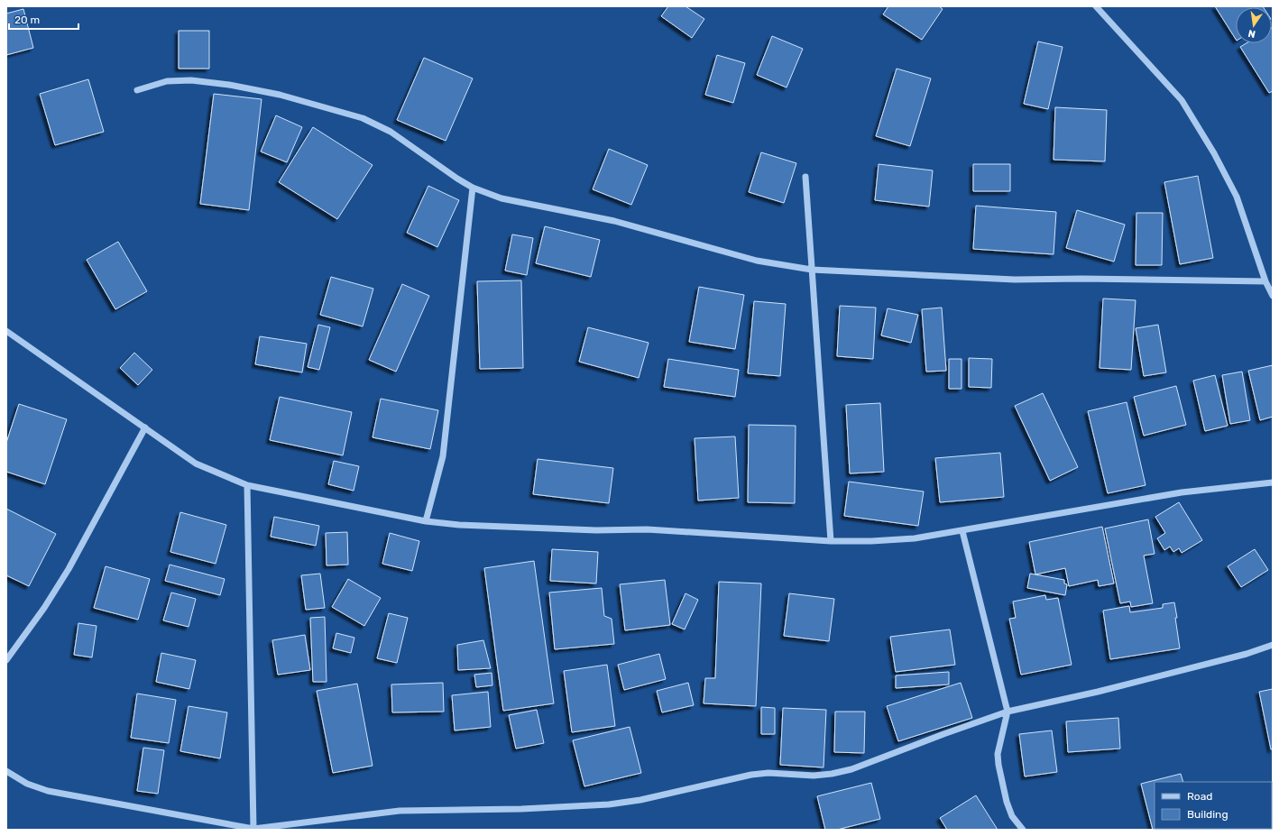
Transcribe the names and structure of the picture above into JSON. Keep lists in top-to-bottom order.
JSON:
{
  "legend": ["Road", "Building"],
  "scale_bar": "20 m",
  "north": "bottom"
}
